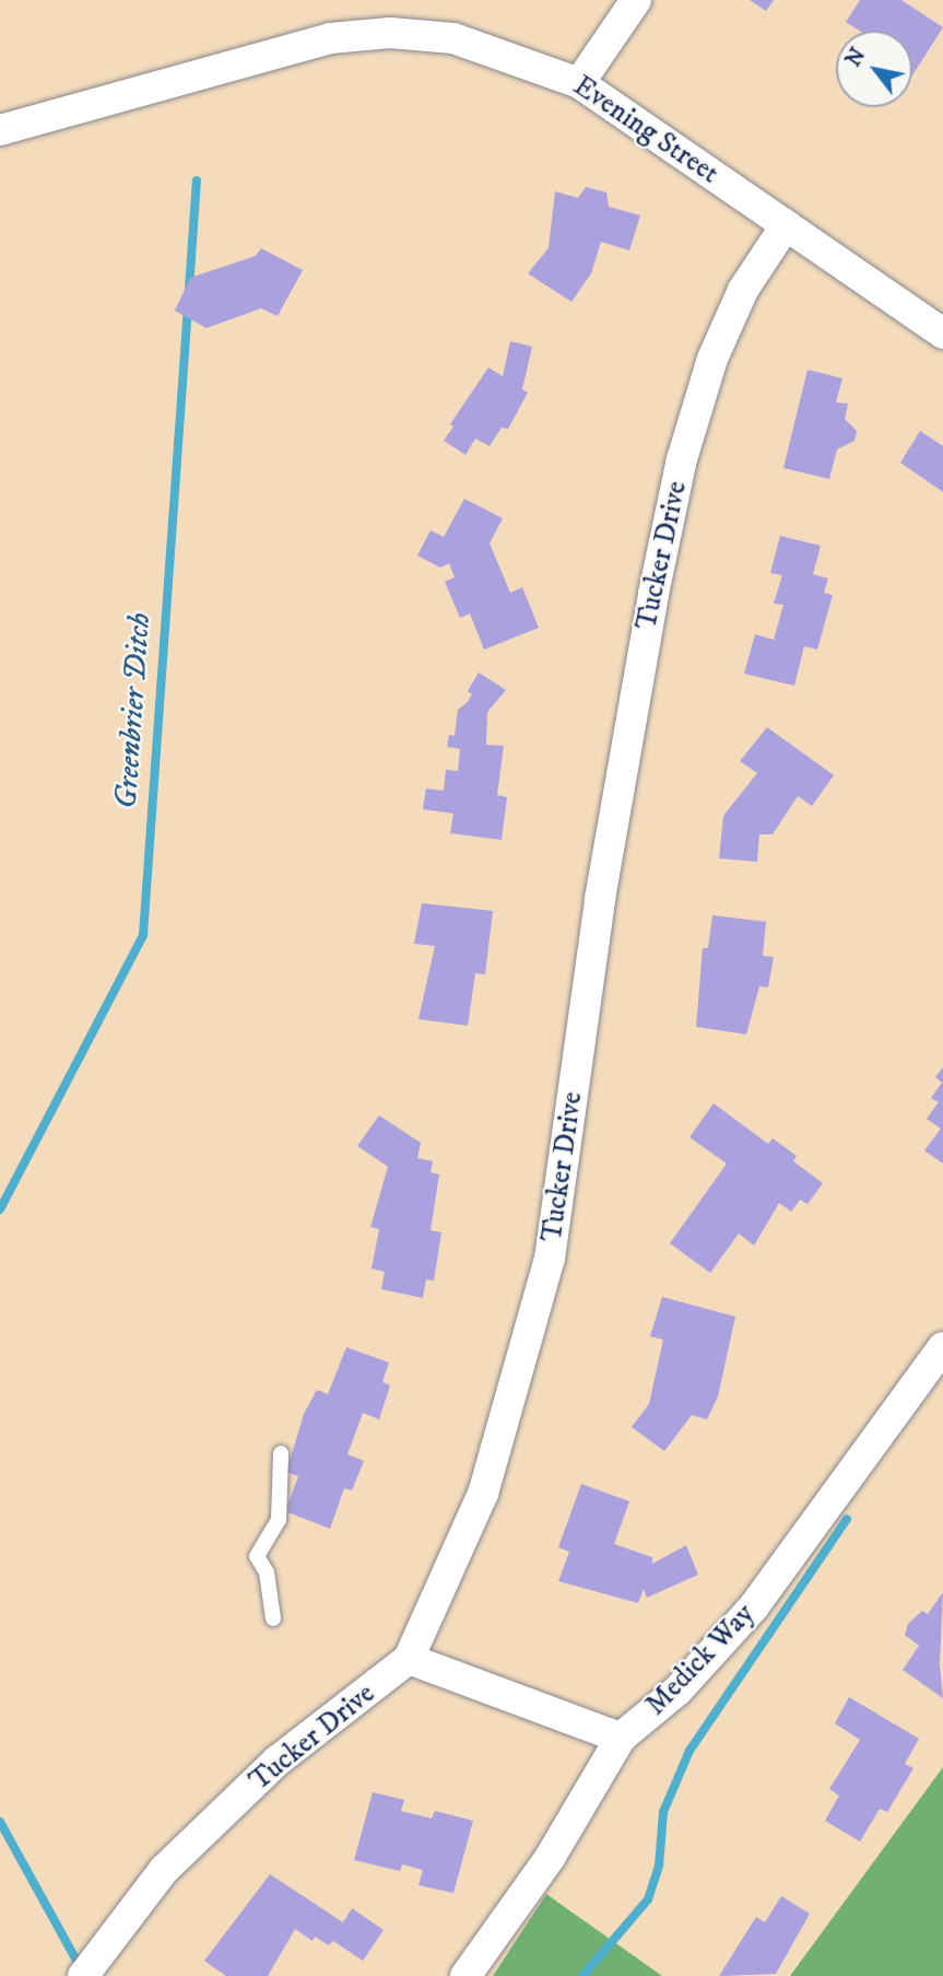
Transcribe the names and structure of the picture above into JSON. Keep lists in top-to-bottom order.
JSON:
{
  "streets": {
    "street": ["Evening Street", "Tucker Drive", "Medick Way"]
  },
  "crossings": [
    ["Evening Street", "Tucker Drive"]
  ],
  "water": ["Greenbrier Ditch"],
  "north": "top left"
}
